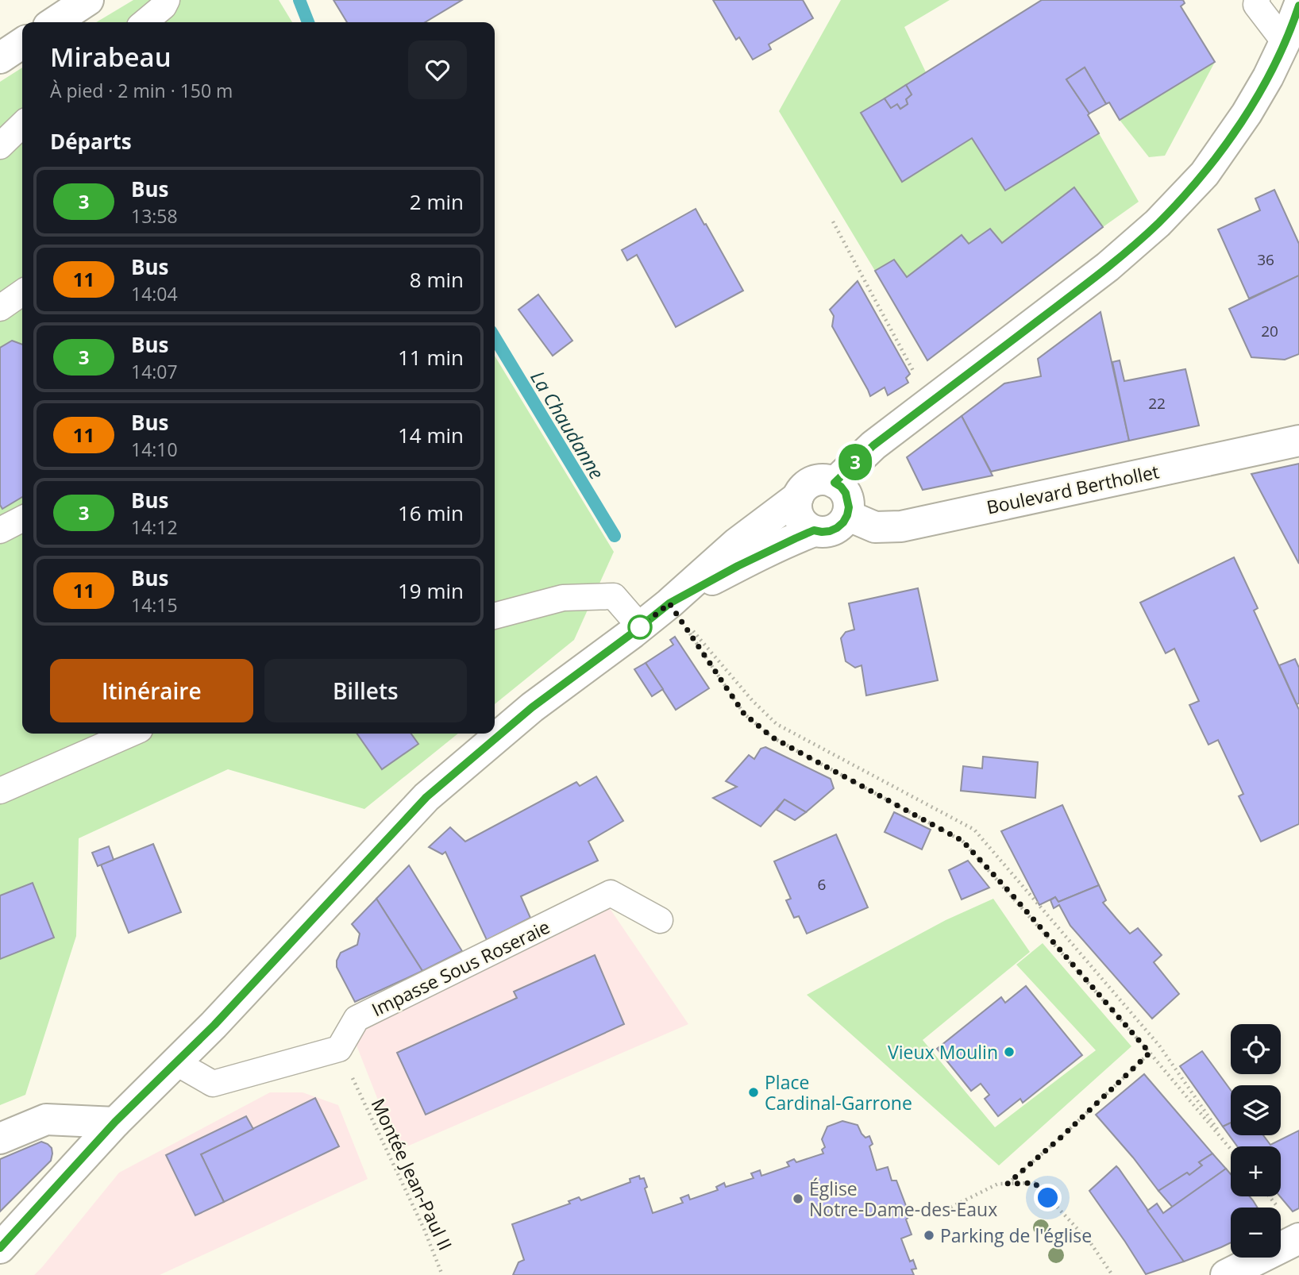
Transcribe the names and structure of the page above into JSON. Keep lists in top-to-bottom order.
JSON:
{
  "streets": {
    "main road": ["Boulevard Berthollet"],
    "lane": ["Impasse Sous Roseraie"],
    "path": ["Montée Jean-Paul II"]
  },
  "water": ["La Chaudanne"],
  "places": [
    "Vieux Moulin",
    "Place Cardinal-Garrone",
    "Église Notre-Dame-des-Eaux",
    "Parking de l'église"
  ],
  "lines": ["bus line 3"],
  "house_numbers": [
    "36",
    "20",
    "22",
    "6"
  ],
  "page": {
    "on_map": "3",
    "heading": [
      ["Mirabeau", "À pied · 2 min · 150 m"],
      "Départs"
    ],
    "list": [
      {
        "mark": "3",
        "name": "Bus",
        "note": "13:58",
        "value": "2 min"
      },
      {
        "mark": "11",
        "name": "Bus",
        "note": "14:04",
        "value": "8 min"
      },
      {
        "mark": "3",
        "name": "Bus",
        "note": "14:07",
        "value": "11 min"
      },
      {
        "mark": "11",
        "name": "Bus",
        "note": "14:10",
        "value": "14 min"
      },
      {
        "mark": "3",
        "name": "Bus",
        "note": "14:12",
        "value": "16 min"
      },
      {
        "mark": "11",
        "name": "Bus",
        "note": "14:15",
        "value": "19 min"
      }
    ],
    "buttons": ["Itinéraire", "Billets"],
    "map_buttons": ["+", "−"]
  }
}
